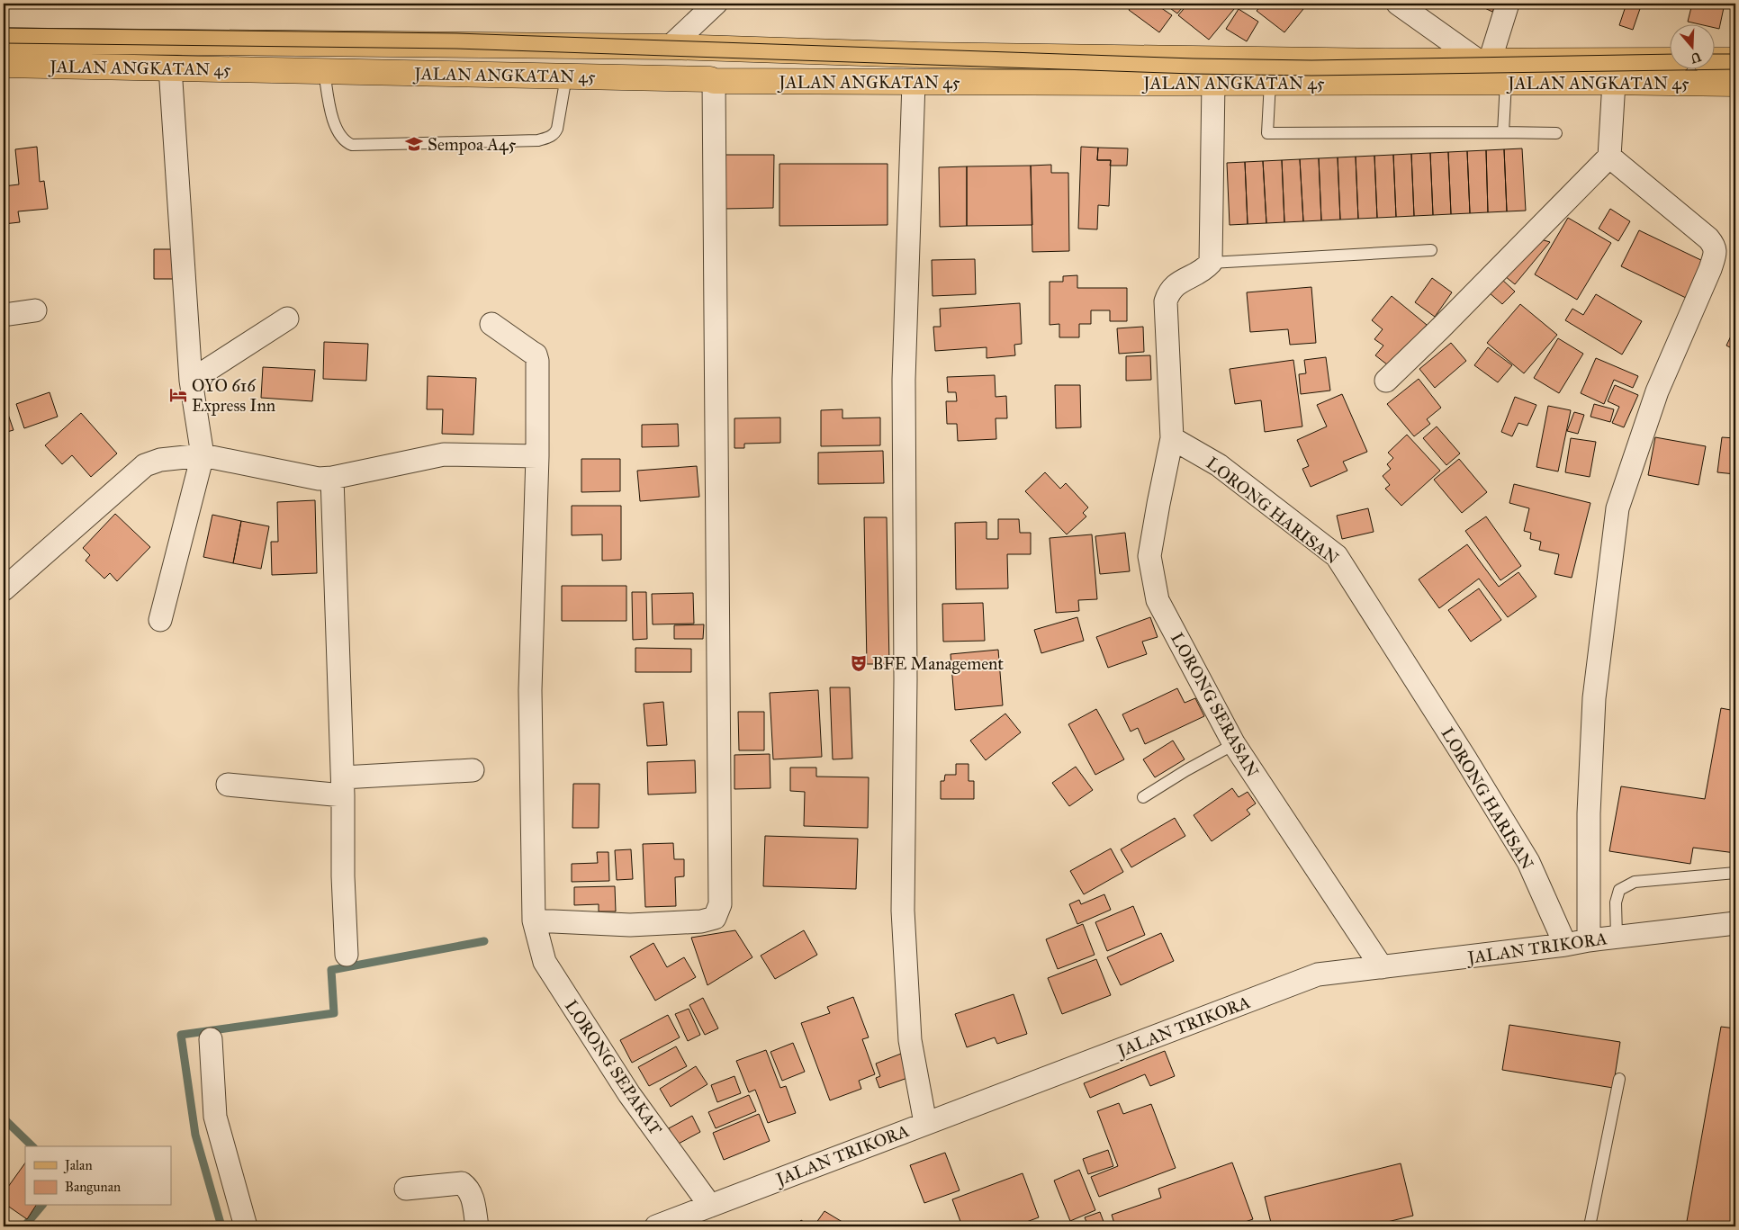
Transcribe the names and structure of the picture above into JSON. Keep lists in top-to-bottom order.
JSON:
{
  "streets": {
    "main road": ["JALAN ANGKATAN 45"],
    "street": [
      "LORONG HARISAN",
      "LORONG SERASAN",
      "JALAN TRIKORA",
      "LORONG SEPAKAT"
    ]
  },
  "crossings": [
    ["LORONG HARISAN", "LORONG SERASAN"],
    ["LORONG HARISAN", "JALAN TRIKORA"],
    ["LORONG SERASAN", "JALAN TRIKORA"],
    ["JALAN TRIKORA", "LORONG SEPAKAT"]
  ],
  "places": {
    "school or university": ["Sempoa A45"],
    "hotel": ["OYO 616 Express Inn"],
    "theatre": ["BFE Management"]
  },
  "legend": ["Jalan", "Bangunan"],
  "north": "bottom"
}
